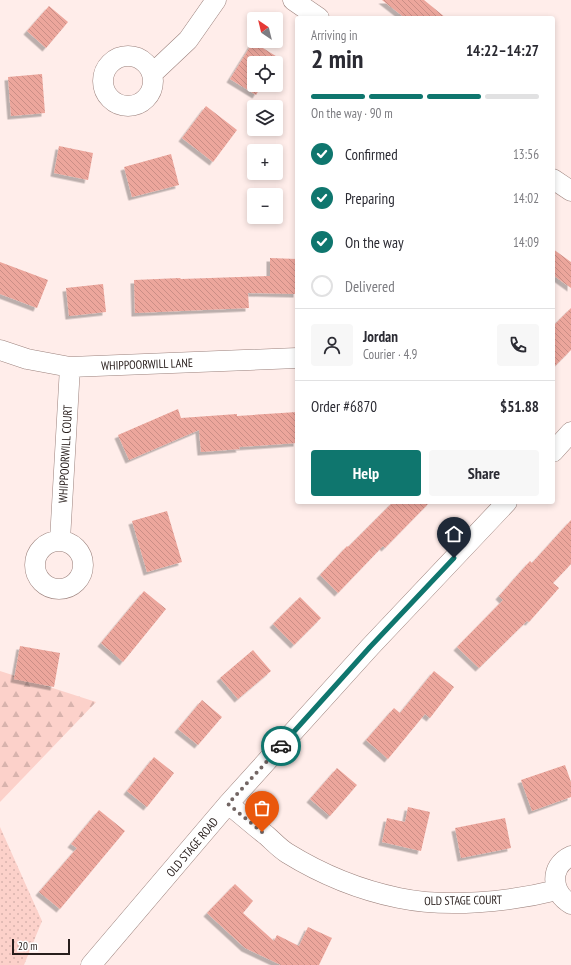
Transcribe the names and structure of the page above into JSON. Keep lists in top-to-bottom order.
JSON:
{
  "streets": {
    "street": [
      "WHIPPOORWILL LANE",
      "WHIPPOORWILL COURT",
      "OLD STAGE ROAD",
      "OLD STAGE COURT"
    ]
  },
  "crossings": [
    ["WHIPPOORWILL LANE", "WHIPPOORWILL COURT"],
    ["OLD STAGE ROAD", "OLD STAGE COURT"]
  ],
  "scale_bar": "20 m",
  "north": "top left",
  "page": {
    "map_buttons": ["+", "−"],
    "heading": ["2 min", "Arriving in", "14:22–14:27"],
    "panel": [
      "Jordan",
      "Courier · 4.9",
      "Order #6870",
      "$51.88"
    ],
    "bar": "On the way · 90 m",
    "list": [
      ["Confirmed", "13:56"],
      ["Preparing", "14:02"],
      ["On the way", "14:09"],
      "Delivered"
    ],
    "buttons": ["Help", "Share"],
    "scale": "20 m"
  }
}
